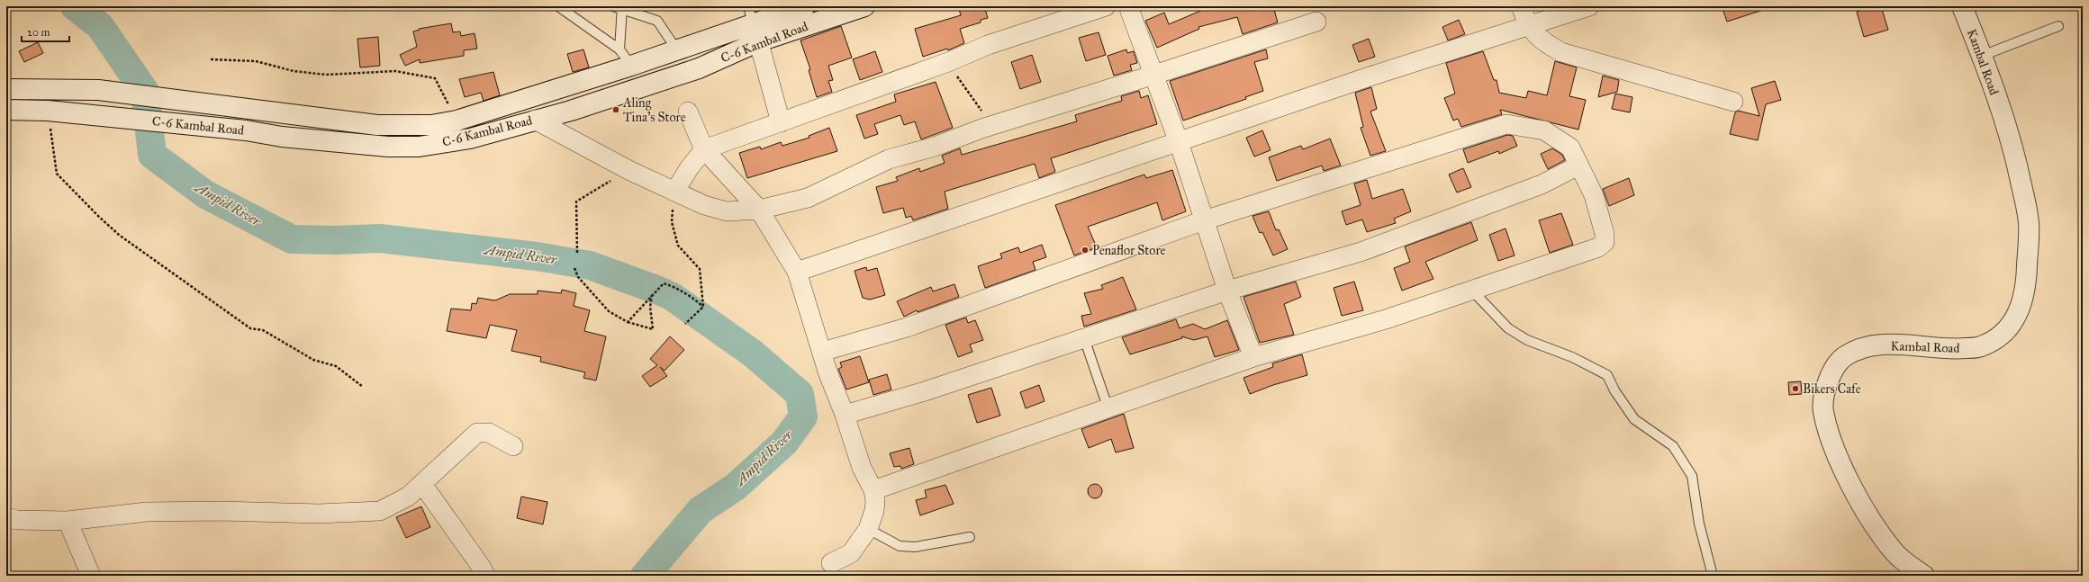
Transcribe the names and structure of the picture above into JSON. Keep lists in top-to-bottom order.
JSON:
{
  "streets": {
    "main road": ["C-6 Kambal Road", "Kambal Road"]
  },
  "water": ["Ampid River"],
  "places": ["Aling Tina's Store", "Penaflor Store", "Bikers Cafe"],
  "scale_bar": "20 m"
}
